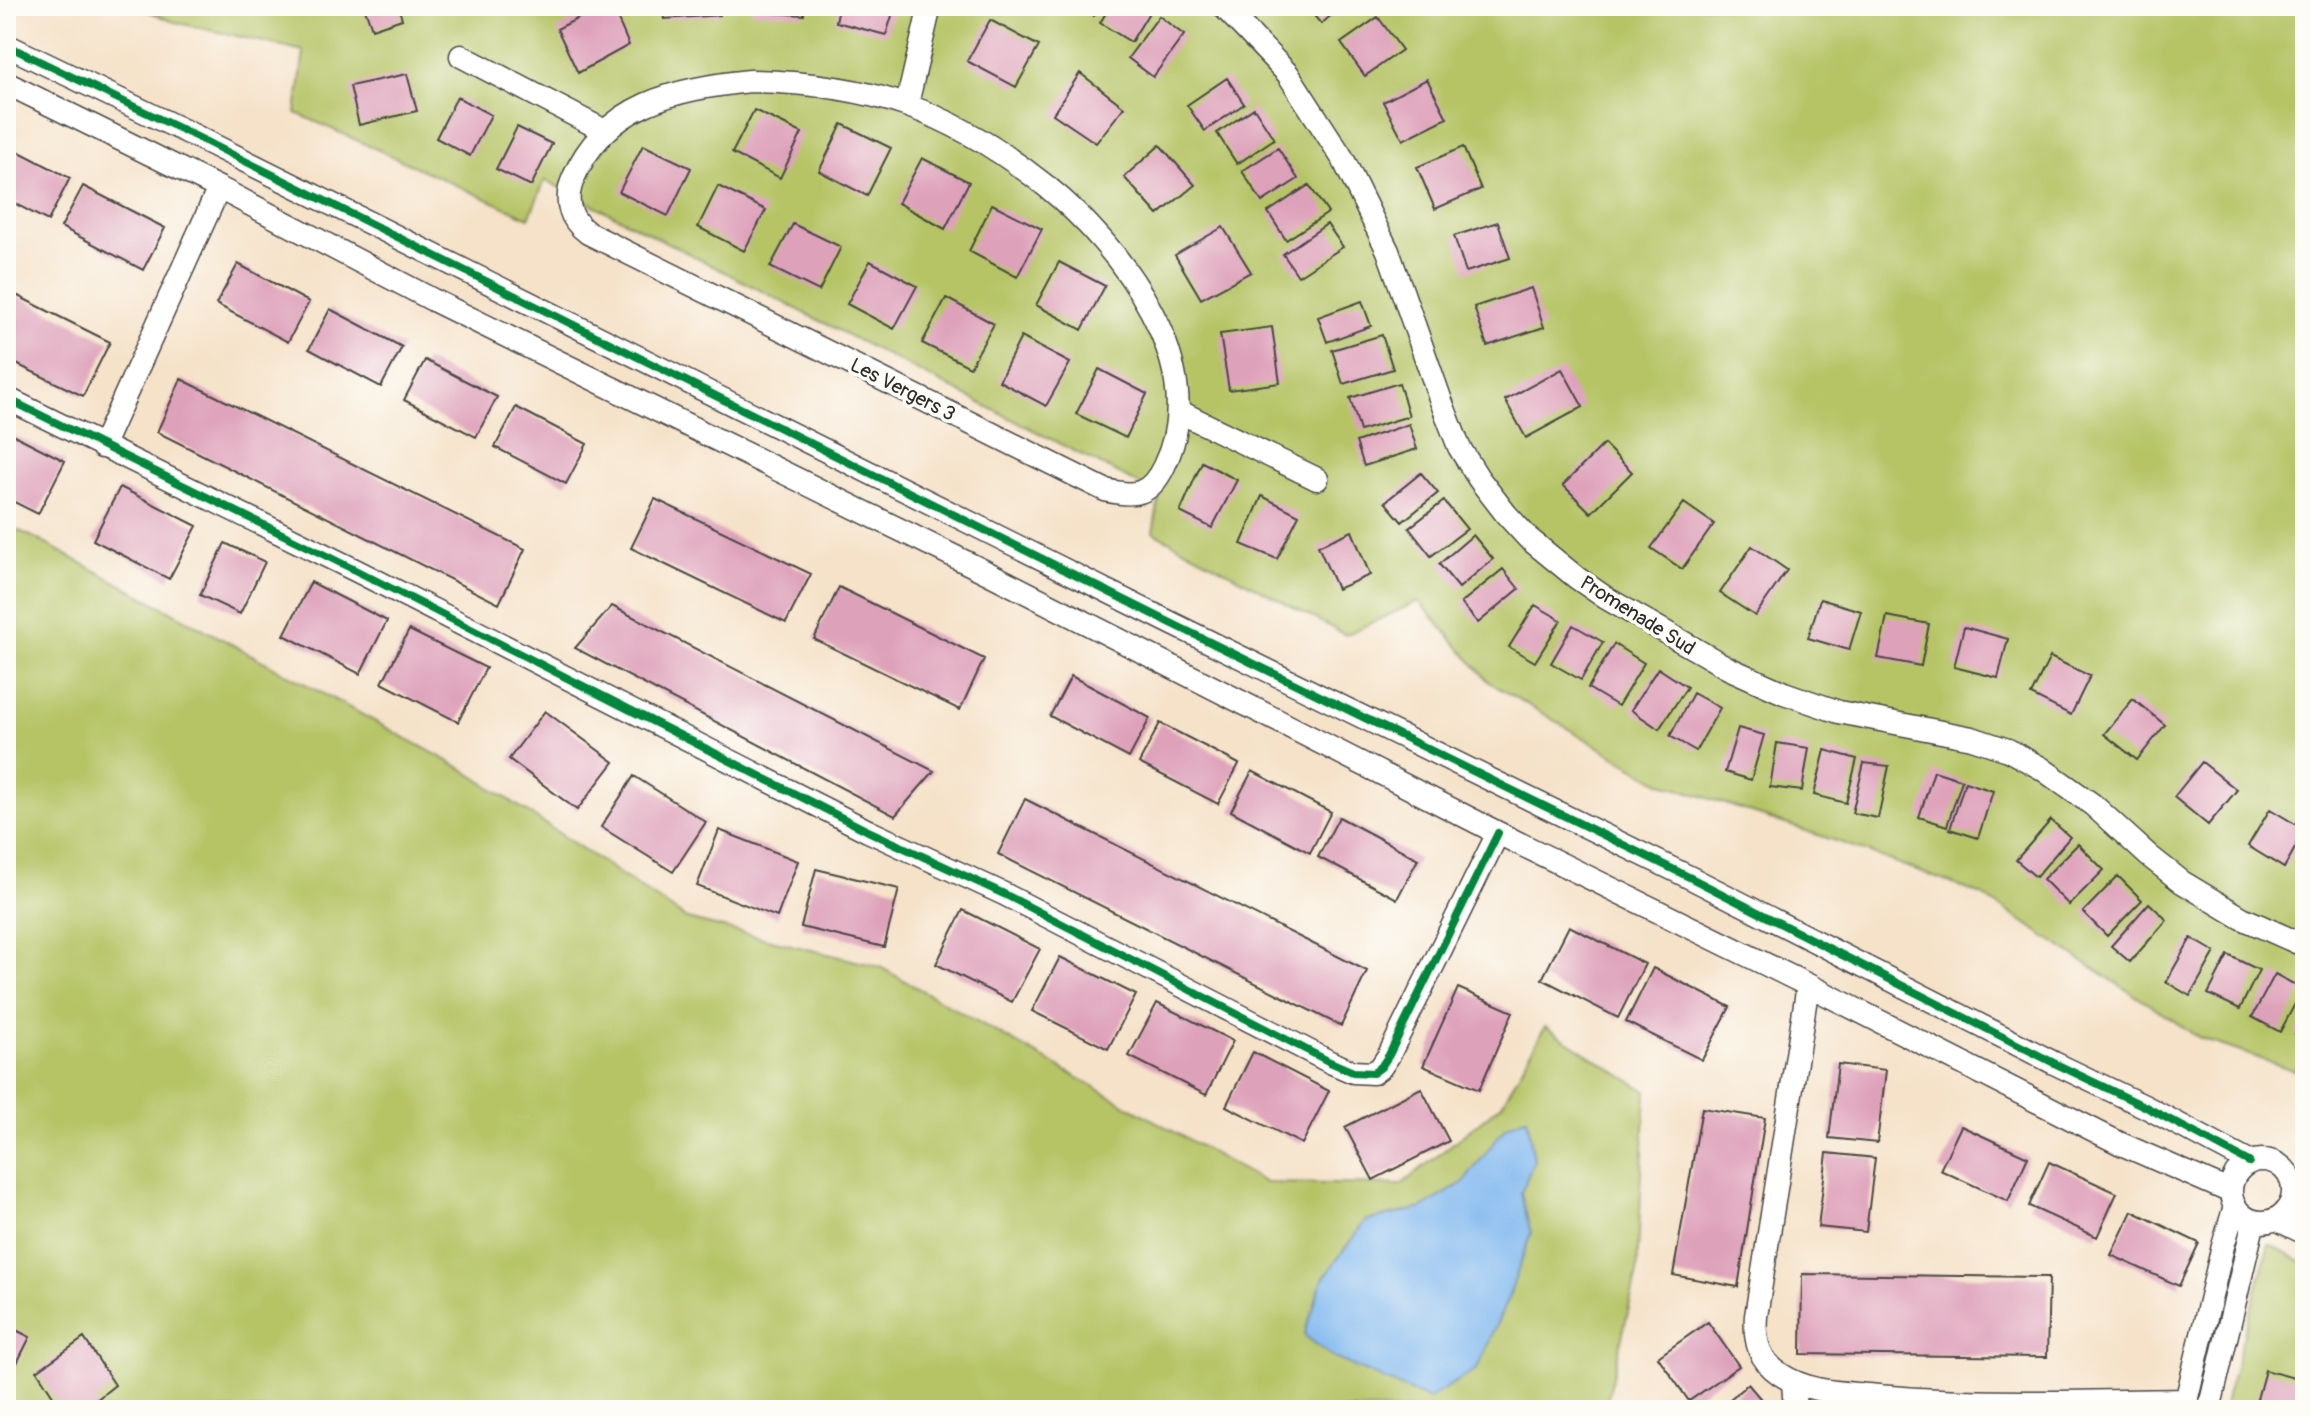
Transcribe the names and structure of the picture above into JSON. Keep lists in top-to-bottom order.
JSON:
{
  "streets": {
    "street": ["Les Vergers 3", "Promenade Sud"]
  }
}
